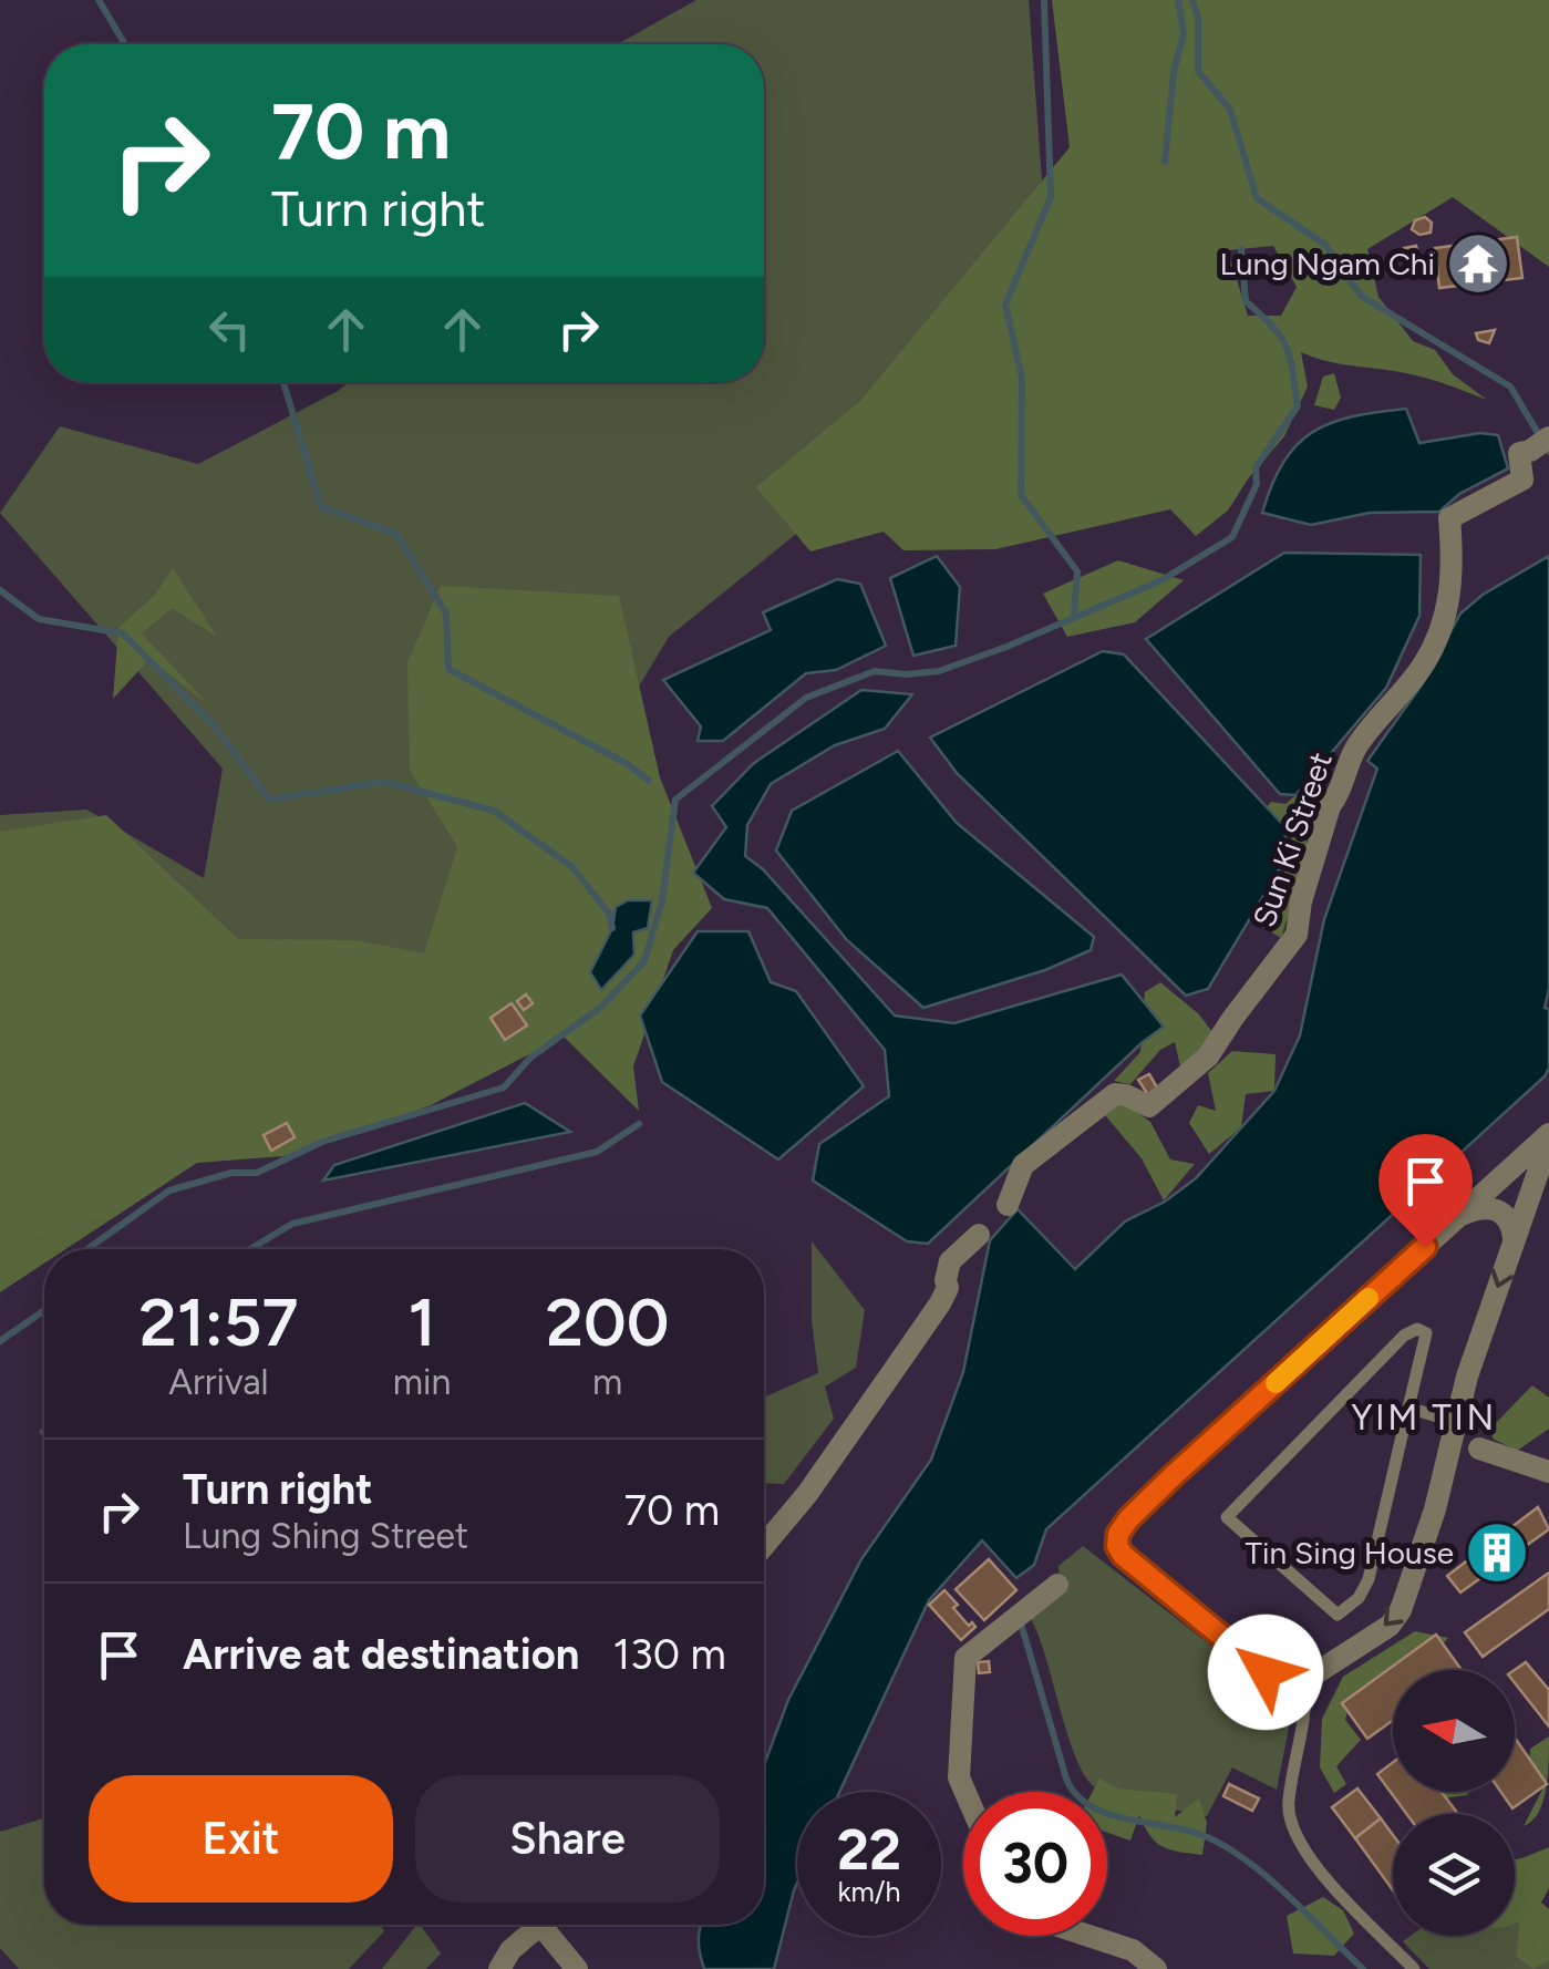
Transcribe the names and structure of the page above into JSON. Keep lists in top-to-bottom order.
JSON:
{
  "streets": {
    "street": ["Sun Ki Street"]
  },
  "districts": ["YIM TIN"],
  "places": {
    "temple": ["Lung Ngam Chi"],
    "building": ["Tin Sing House"]
  },
  "north": "left",
  "page": {
    "turn": ["70 m", "Turn right"],
    "eta": [
      "21:57",
      "Arrival",
      "1",
      "min",
      "200",
      "m"
    ],
    "list": [
      {
        "name": "Turn right",
        "note": "Lung Shing Street",
        "value": "70 m"
      },
      {
        "name": "Arrive at destination",
        "value": "130 m"
      }
    ],
    "buttons": ["Exit", "Share"],
    "speed": "22 km/h",
    "limit": "30"
  }
}
